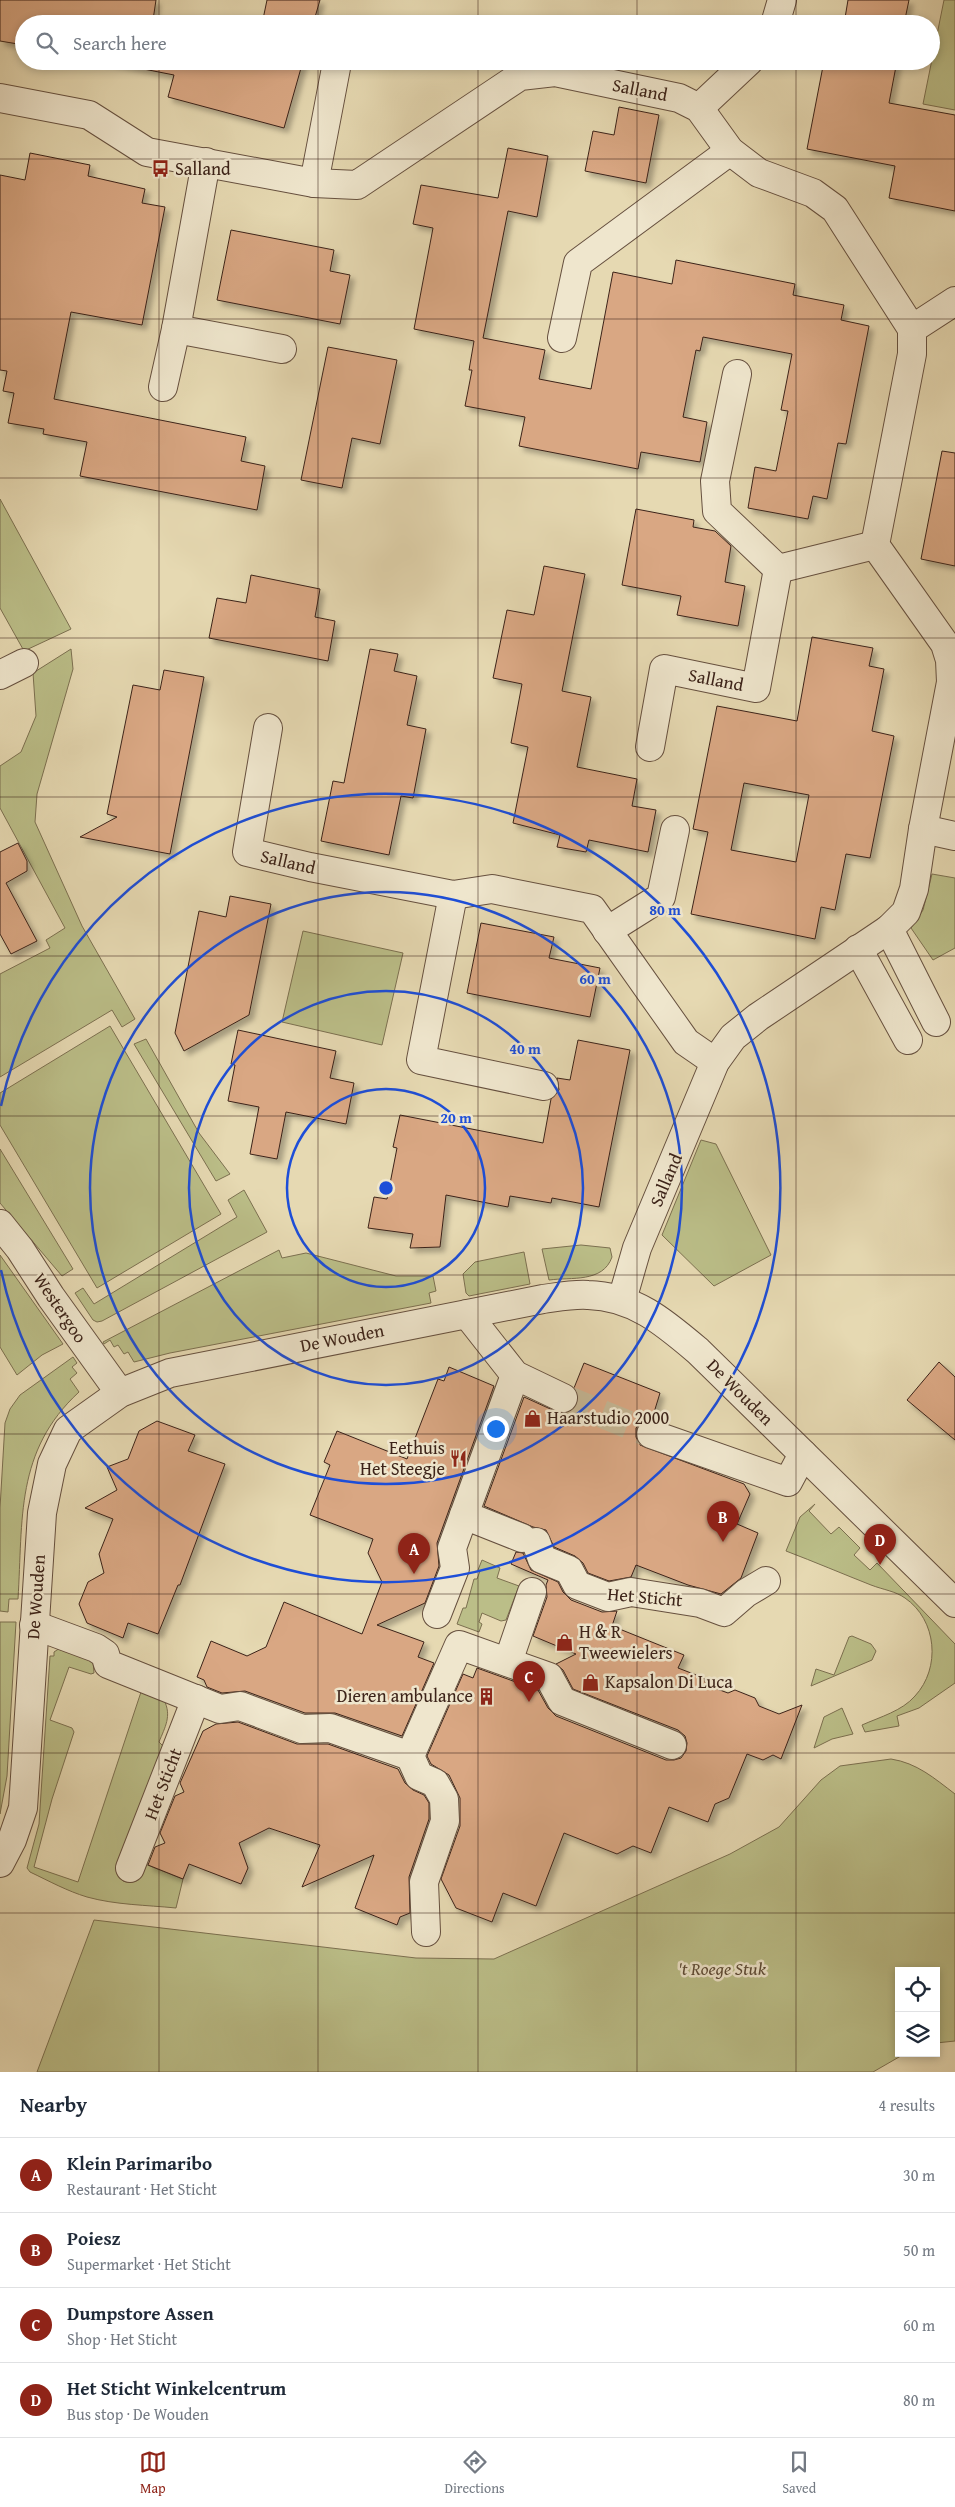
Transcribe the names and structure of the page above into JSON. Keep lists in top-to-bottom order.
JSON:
{
  "streets": {
    "street": [
      "Salland",
      "Westergoo",
      "De Wouden",
      "Het Sticht"
    ]
  },
  "crossings": [
    ["Salland", "De Wouden"],
    ["Westergoo", "De Wouden"]
  ],
  "parks": ["'t Roege Stuk"],
  "places": {
    "bus stop": ["Salland"],
    "shop": ["Haarstudio 2000", "H & R Tweewielers", "Kapsalon Di Luca"],
    "restaurant": ["Eethuis Het Steegje"],
    "building": ["Dieren ambulance"]
  },
  "page": {
    "search": "Search here",
    "pins": [
      "B",
      "D",
      "A",
      "C"
    ],
    "heading": ["Nearby", "4 results"],
    "list": [
      {
        "mark": "A",
        "name": "Klein Parimaribo",
        "note": "Restaurant · Het Sticht",
        "value": "30 m"
      },
      {
        "mark": "B",
        "name": "Poiesz",
        "note": "Supermarket · Het Sticht",
        "value": "50 m"
      },
      {
        "mark": "C",
        "name": "Dumpstore Assen",
        "note": "Shop · Het Sticht",
        "value": "60 m"
      },
      {
        "mark": "D",
        "name": "Het Sticht Winkelcentrum",
        "note": "Bus stop · De Wouden",
        "value": "80 m"
      }
    ],
    "nav": ["Map", "Directions", "Saved"]
  },
  "rings": [
    "80 m",
    "60 m",
    "40 m",
    "20 m"
  ]
}
